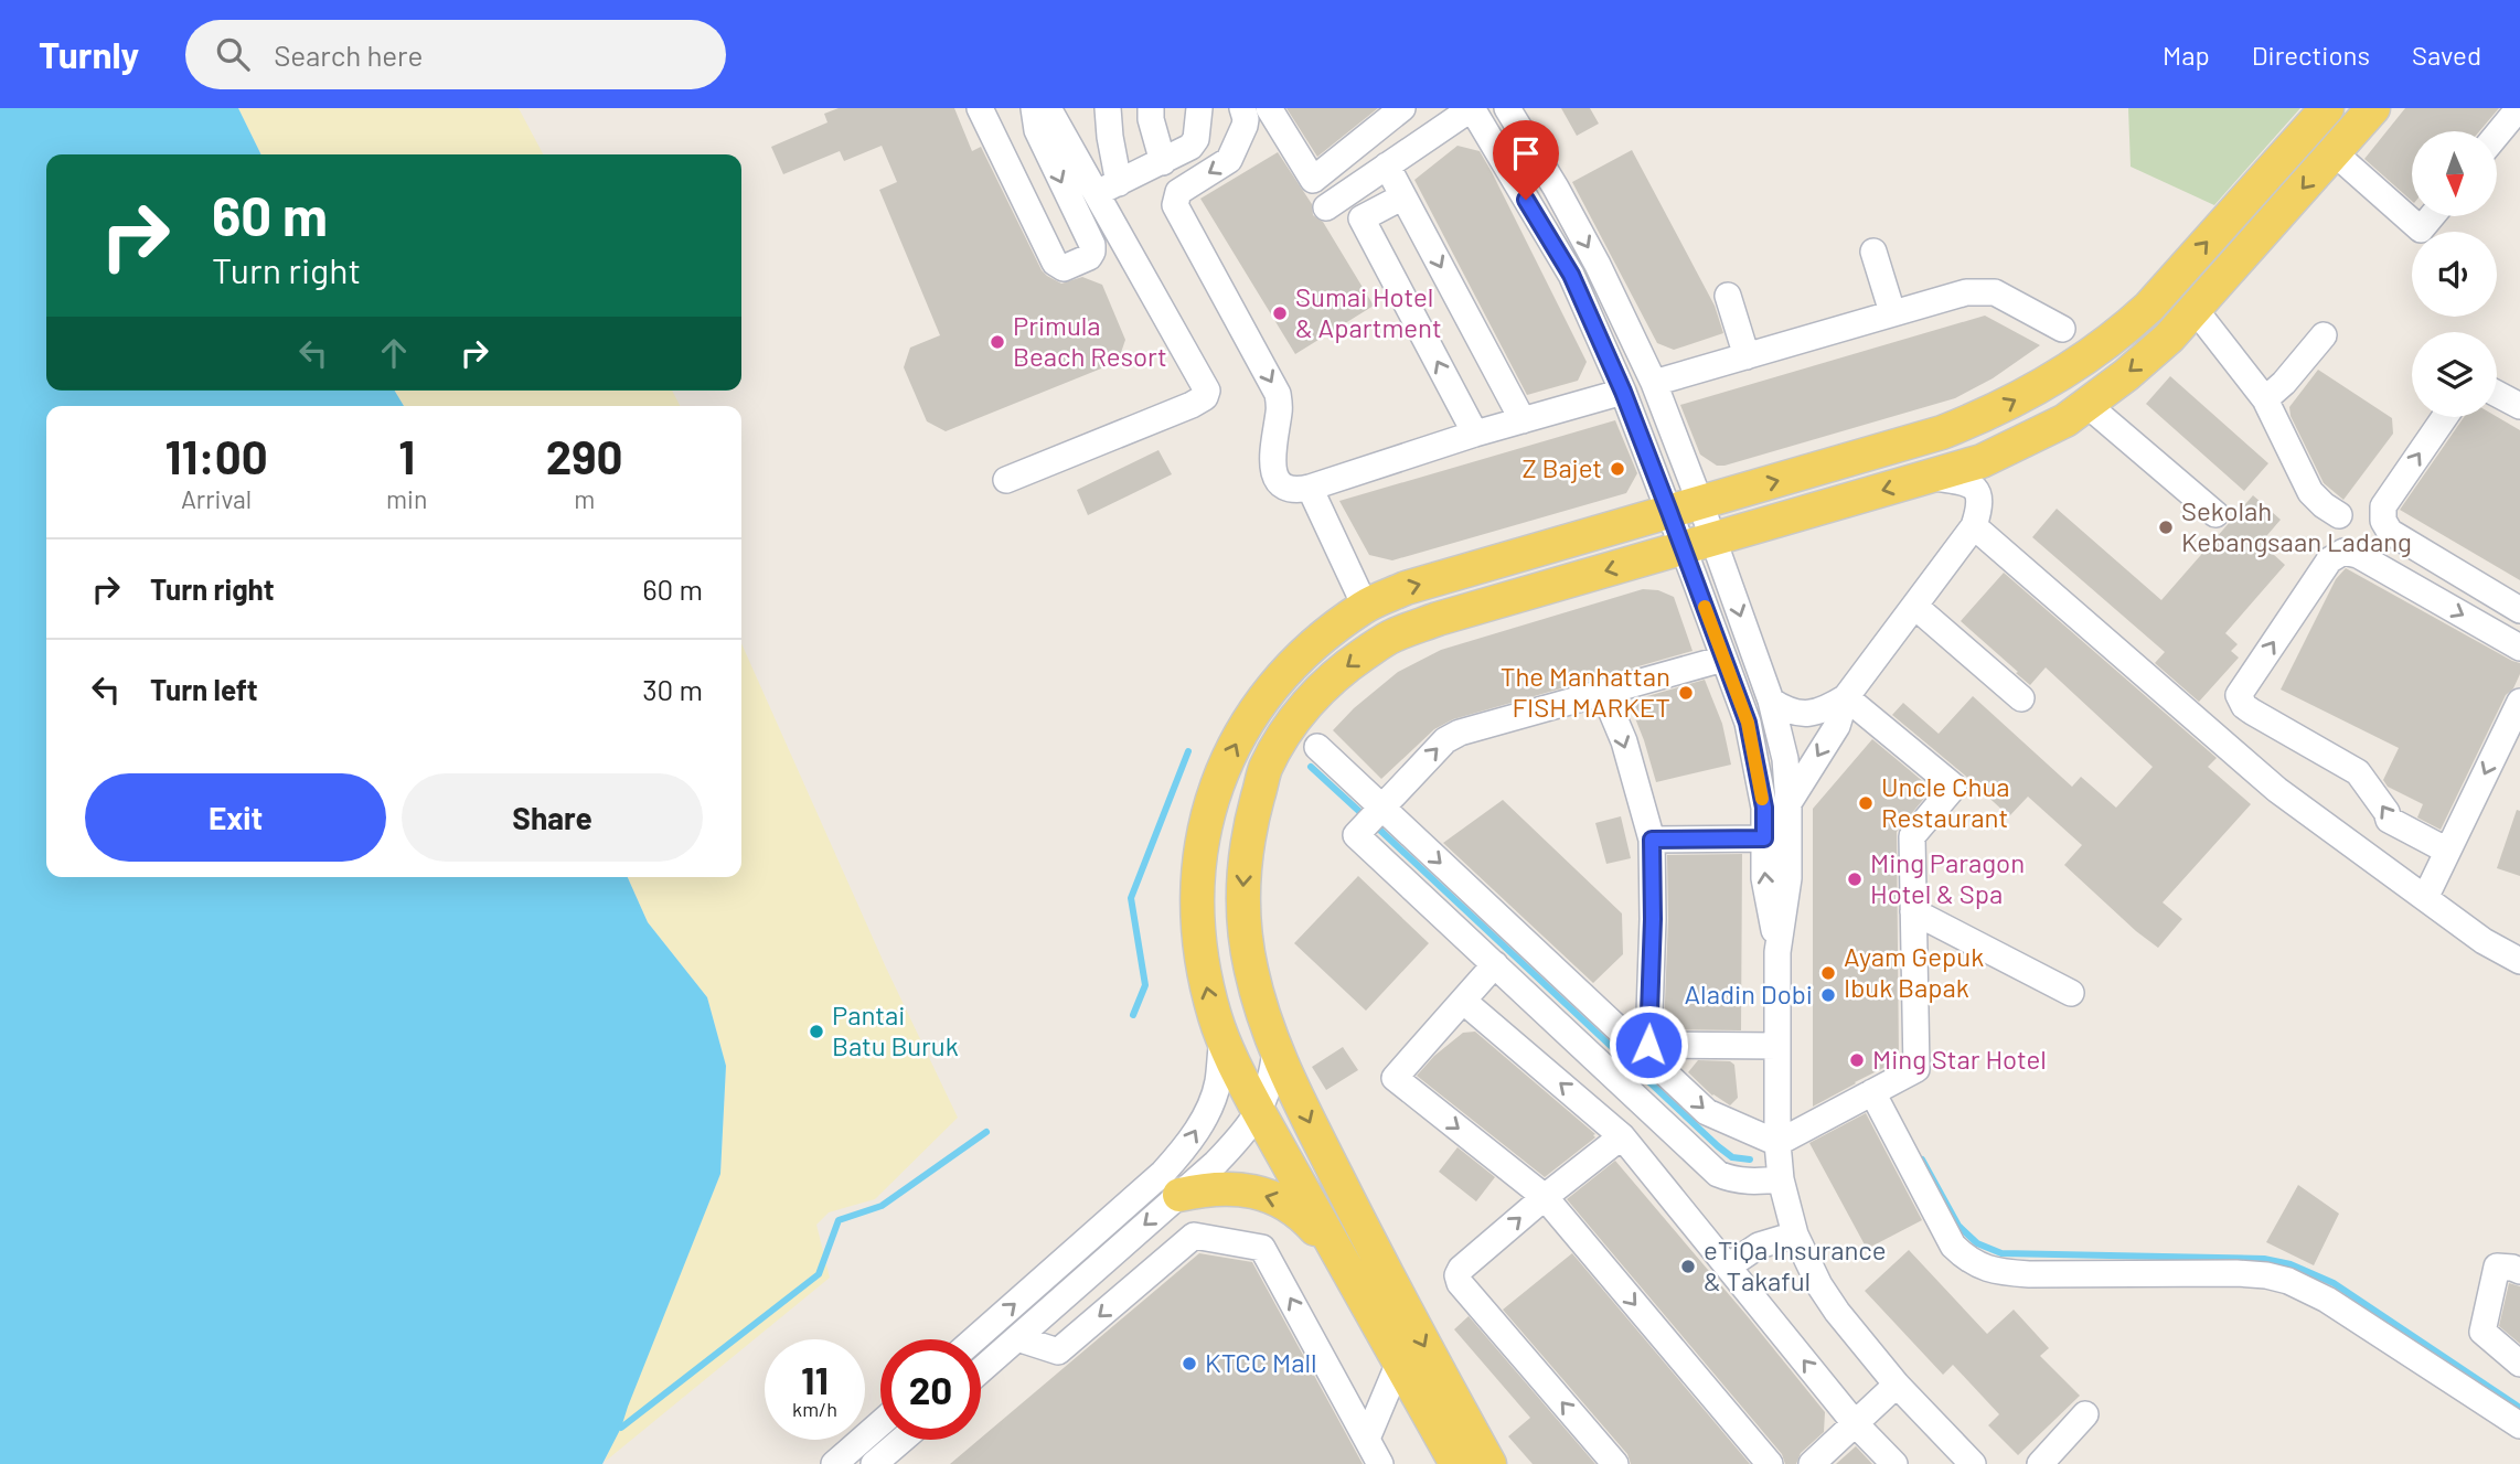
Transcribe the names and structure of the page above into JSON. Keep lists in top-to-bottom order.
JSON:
{
  "places": [
    "Sumai Hotel & Apartment",
    "Primula Beach Resort",
    "Z Bajet",
    "Sekolah Kebangsaan Ladang",
    "The Manhattan FISH MARKET",
    "Uncle Chua Restaurant",
    "Ming Paragon Hotel & Spa",
    "Ayam Gepuk Ibuk Bapak",
    "Aladin Dobi",
    "Pantai Batu Buruk",
    "Ming Star Hotel",
    "eTiQa Insurance & Takaful",
    "KTCC Mall"
  ],
  "north": "bottom",
  "page": {
    "header": "Turnly",
    "search": "Search here",
    "nav": ["Map", "Directions", "Saved"],
    "turn": ["60 m", "Turn right"],
    "eta": [
      "11:00",
      "Arrival",
      "1",
      "min",
      "290",
      "m"
    ],
    "list": [
      {
        "name": "Turn right",
        "value": "60 m"
      },
      {
        "name": "Turn left",
        "value": "30 m"
      }
    ],
    "buttons": ["Exit", "Share"],
    "speed": "11 km/h",
    "limit": "20"
  }
}
